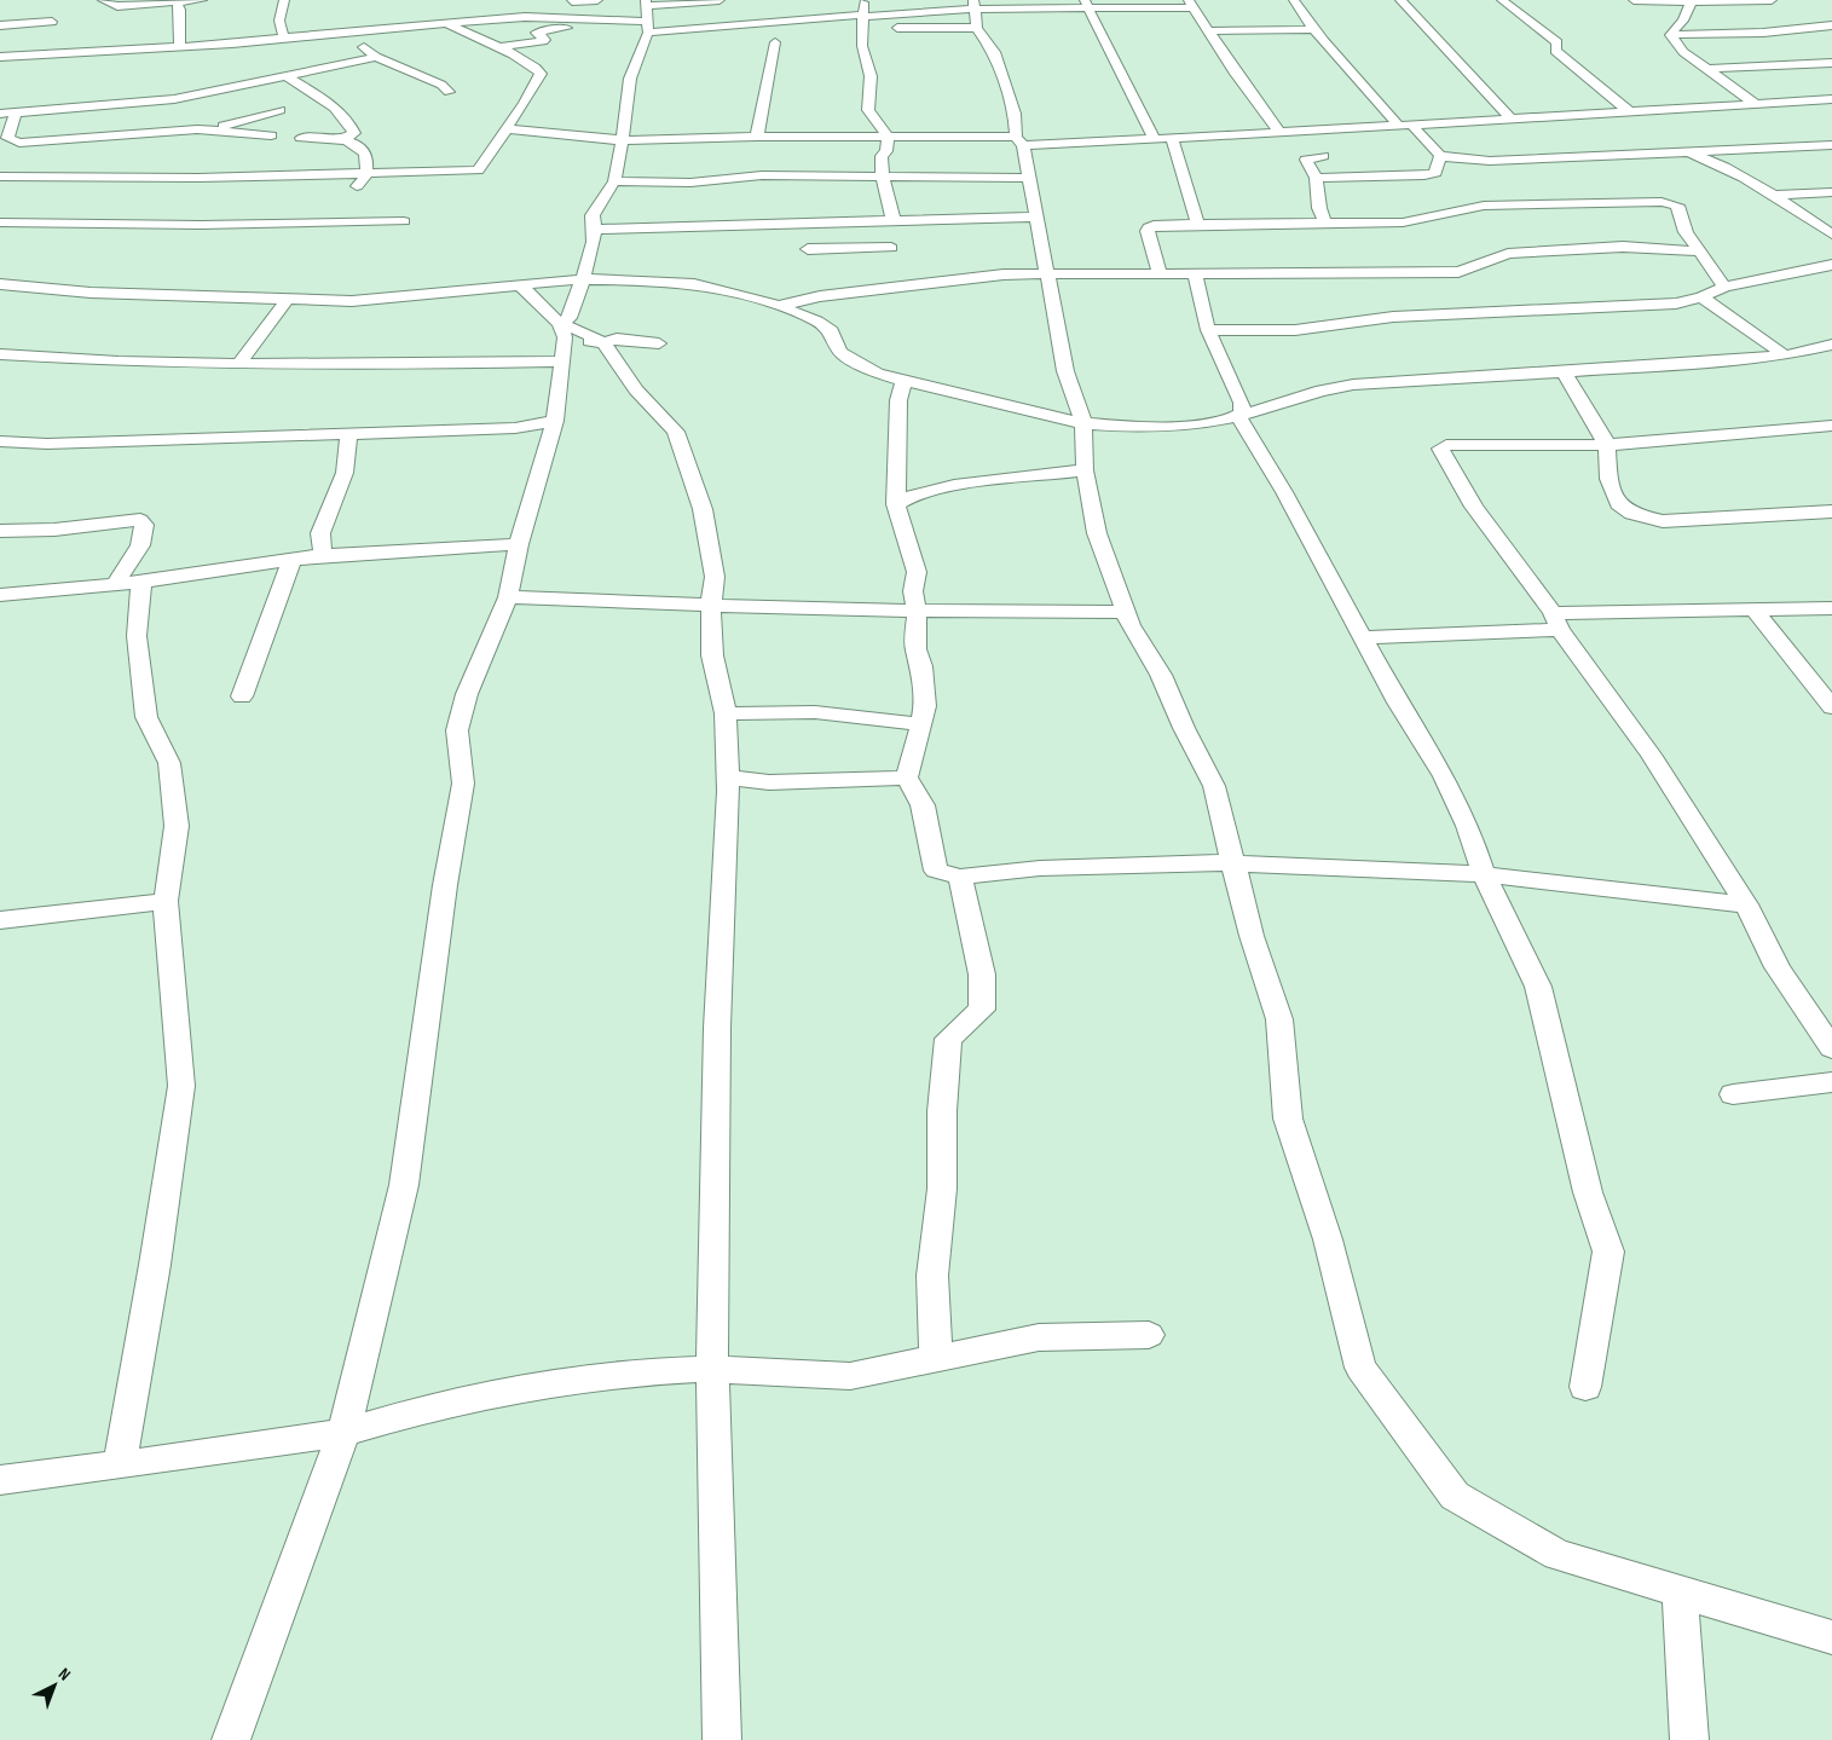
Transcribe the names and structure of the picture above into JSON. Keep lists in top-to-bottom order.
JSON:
{
  "north": "top right"
}
